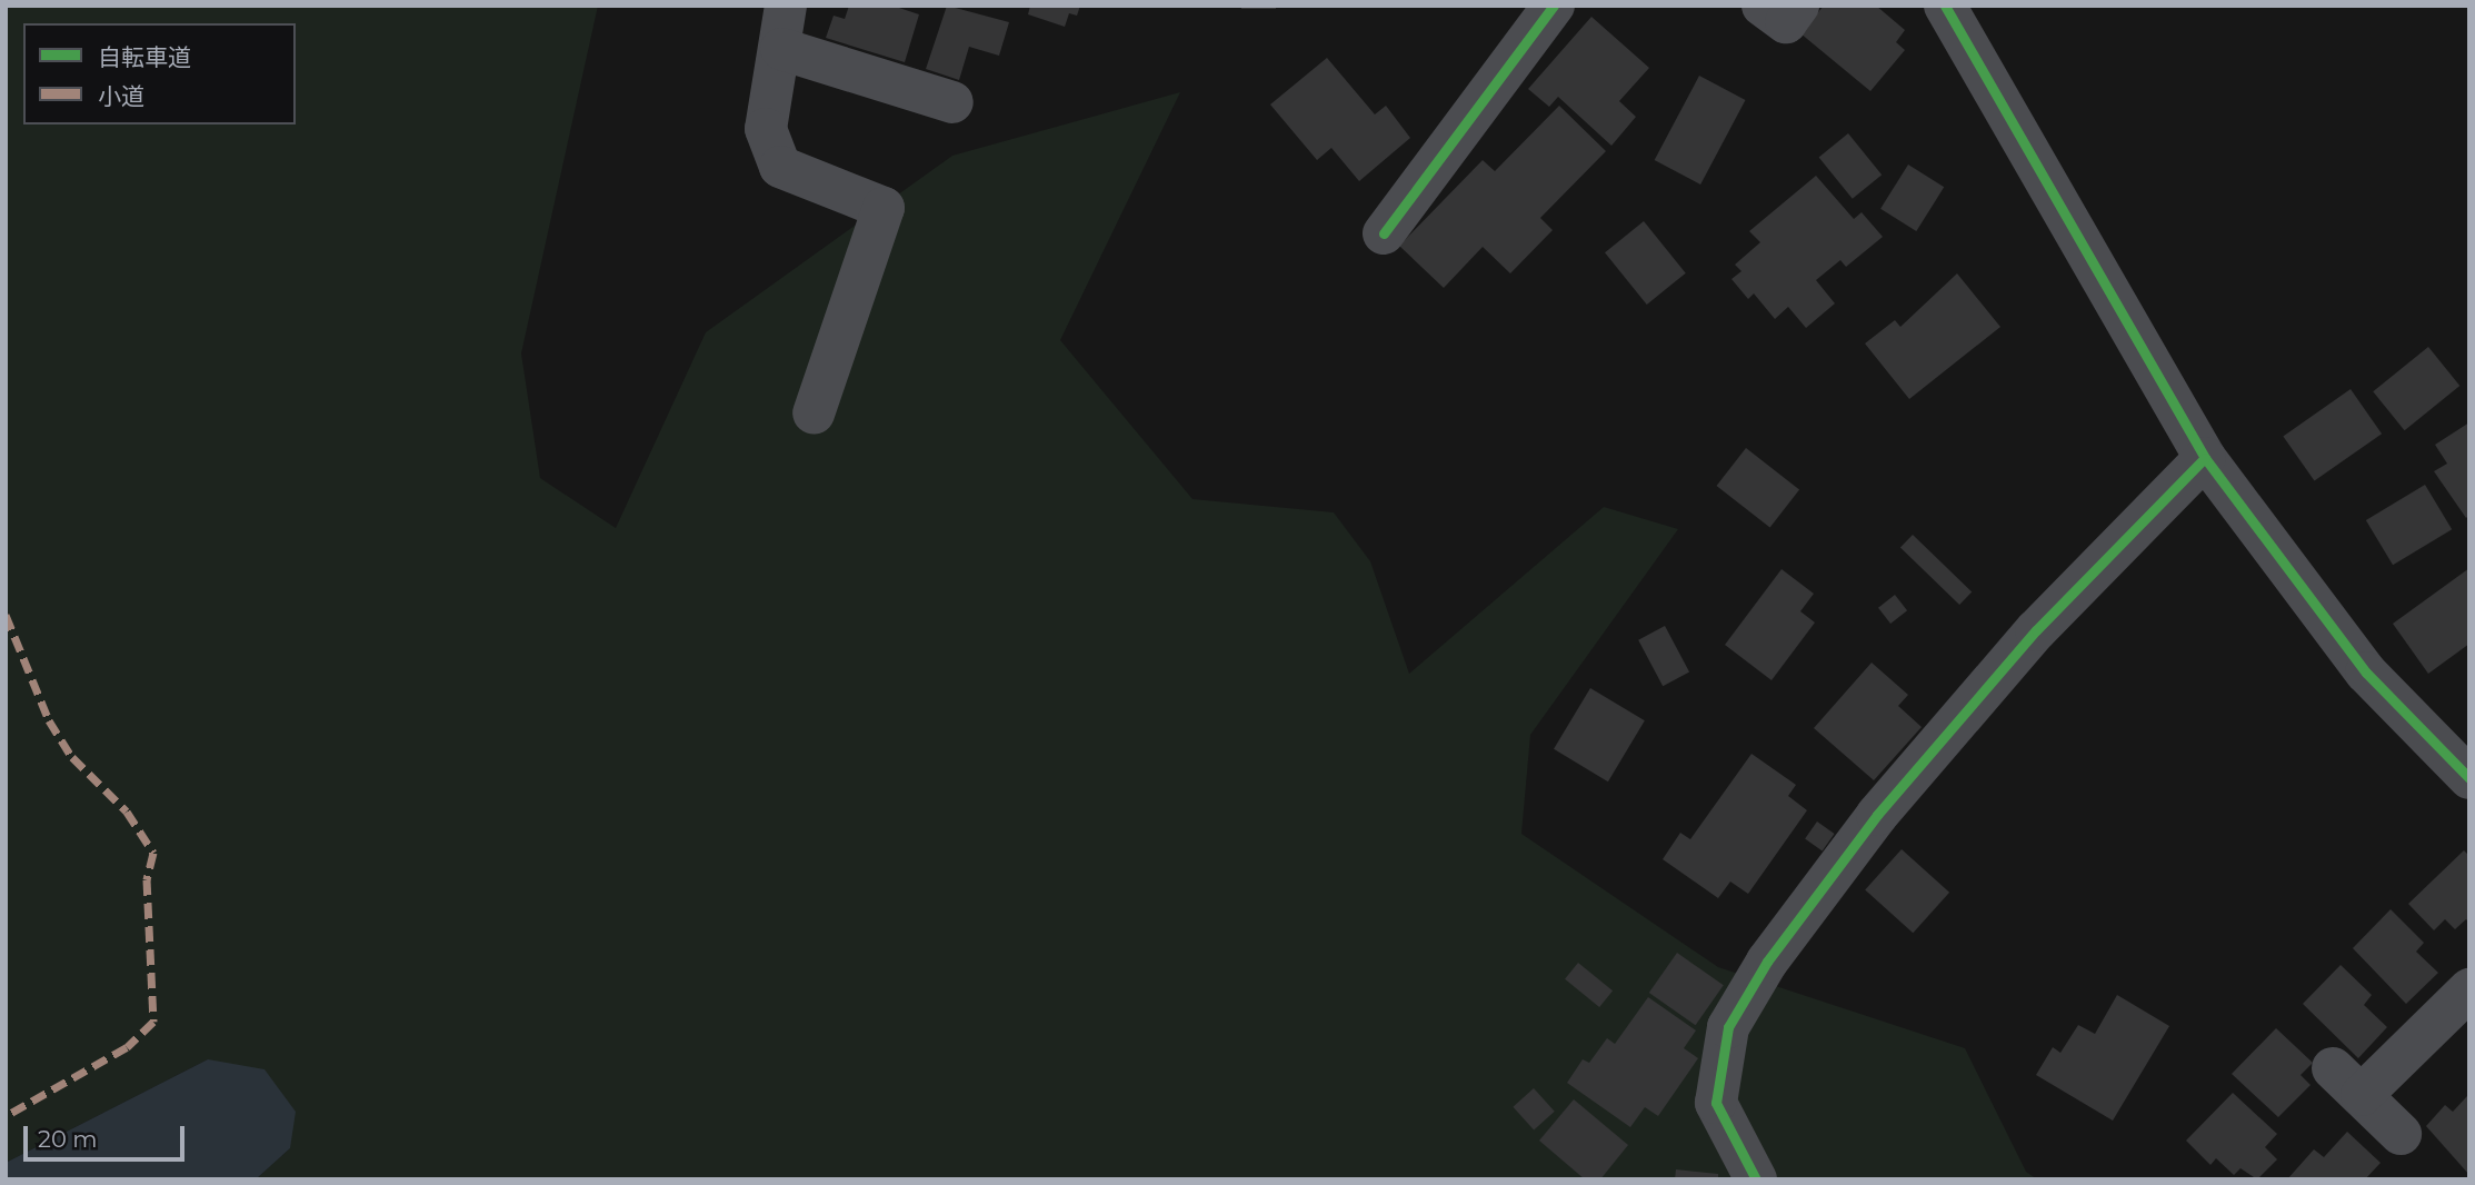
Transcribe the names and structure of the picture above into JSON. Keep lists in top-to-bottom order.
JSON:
{
  "legend": ["自転車道", "小道"],
  "scale_bar": "20 m"
}
